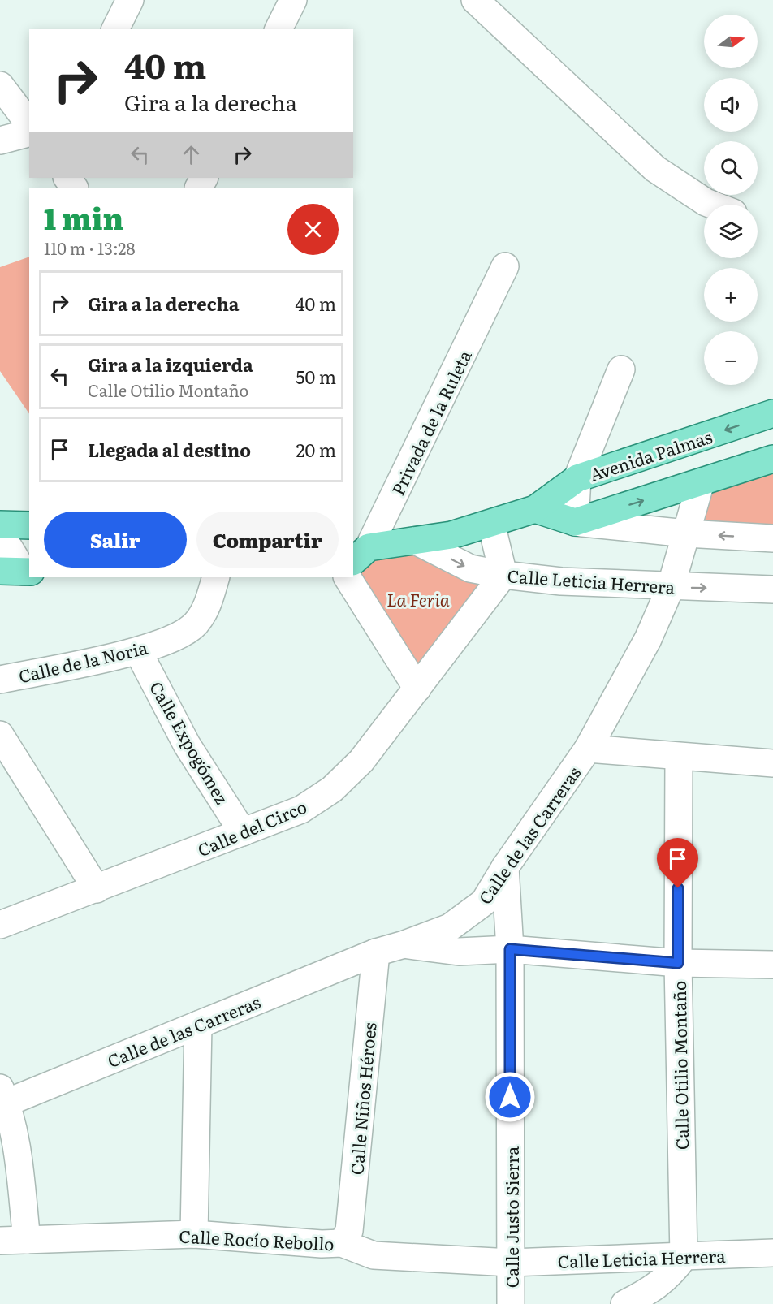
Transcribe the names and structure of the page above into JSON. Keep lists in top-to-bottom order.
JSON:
{
  "streets": {
    "main road": ["Avenida Palmas"],
    "street": [
      "Privada de la Ruleta",
      "Calle Leticia Herrera",
      "Calle de la Noria",
      "Calle Expogómez",
      "Calle del Circo",
      "Calle de las Carreras",
      "Calle Otilio Montaño",
      "Calle Niños Héroes",
      "Calle Justo Sierra",
      "Calle Rocío Rebollo"
    ]
  },
  "crossings": [
    ["Privada de la Ruleta", "Avenida Palmas"],
    ["Avenida Palmas", "Calle Leticia Herrera"],
    ["Calle Leticia Herrera", "Calle del Circo"],
    ["Calle Leticia Herrera", "Calle de las Carreras"],
    ["Calle Leticia Herrera", "Calle Otilio Montaño"],
    ["Calle Leticia Herrera", "Calle Justo Sierra"],
    ["Calle Leticia Herrera", "Calle Rocío Rebollo"],
    ["Calle de la Noria", "Calle Expogómez"],
    ["Calle Expogómez", "Calle del Circo"],
    ["Calle de las Carreras", "Calle Niños Héroes"],
    ["Calle de las Carreras", "Calle Justo Sierra"],
    ["Calle Niños Héroes", "Calle Rocío Rebollo"],
    ["Calle Justo Sierra", "Calle Rocío Rebollo"]
  ],
  "parks": ["La Feria"],
  "north": "right",
  "page": {
    "map_buttons": ["+", "−"],
    "turn": ["40 m", "Gira a la derecha"],
    "heading": ["1 min", "110 m · 13:28"],
    "list": [
      {
        "name": "Gira a la derecha",
        "value": "40 m"
      },
      {
        "name": "Gira a la izquierda",
        "note": "Calle Otilio Montaño",
        "value": "50 m"
      },
      {
        "name": "Llegada al destino",
        "value": "20 m"
      }
    ],
    "buttons": ["Salir", "Compartir"]
  }
}
